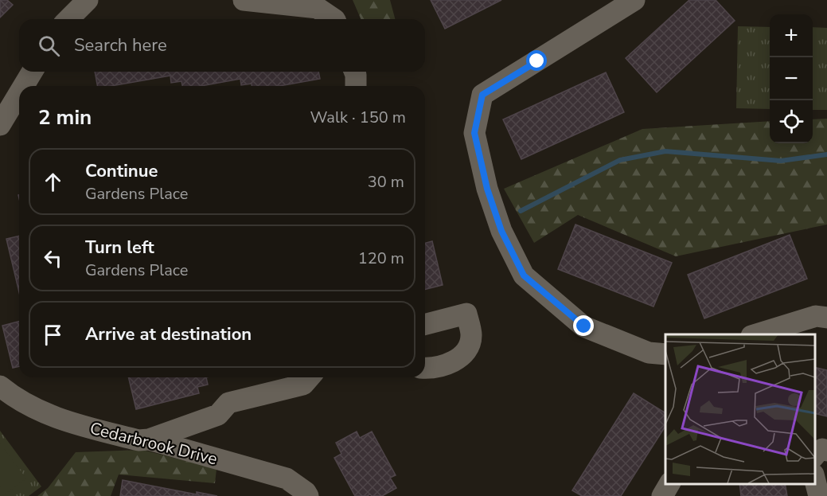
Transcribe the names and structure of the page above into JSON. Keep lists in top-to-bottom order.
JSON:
{
  "streets": {
    "street": ["Cedarbrook Drive"]
  },
  "page": {
    "map_buttons": ["+", "−"],
    "search": "Search here",
    "heading": ["2 min", "Walk · 150 m"],
    "list": [
      ["Continue", "Gardens Place", "30 m"],
      ["Turn left", "Gardens Place", "120 m"],
      "Arrive at destination"
    ]
  }
}
